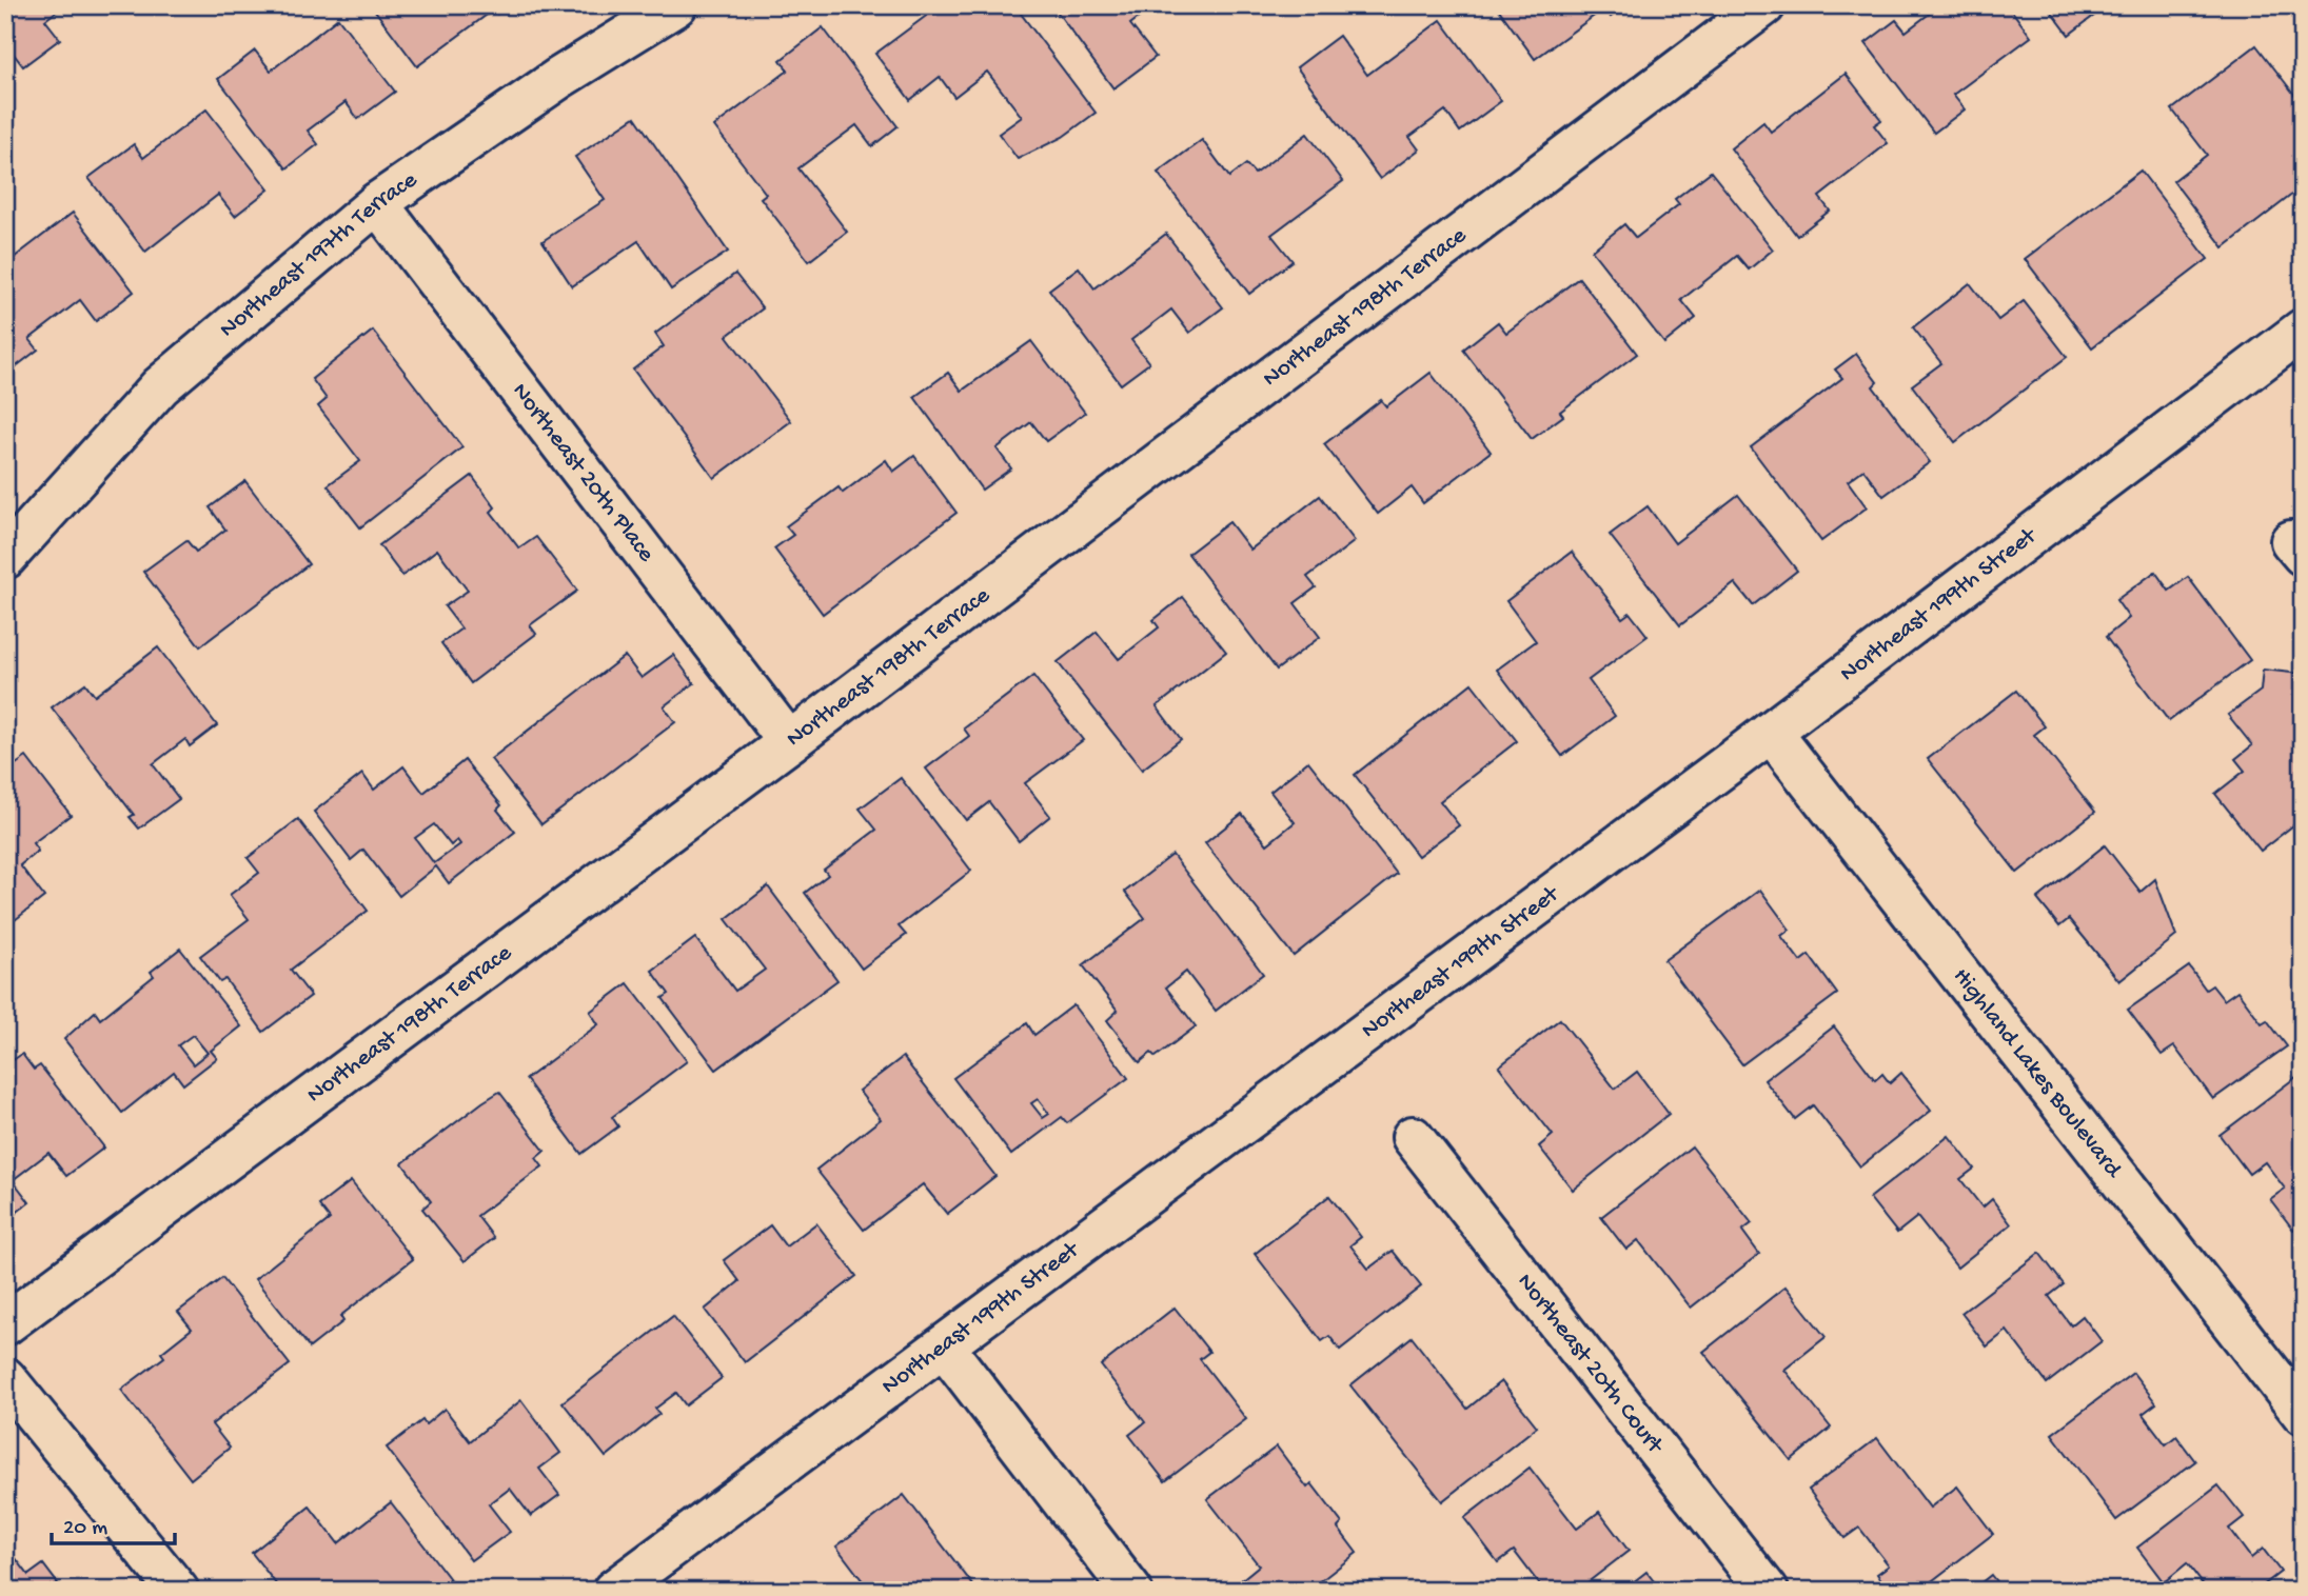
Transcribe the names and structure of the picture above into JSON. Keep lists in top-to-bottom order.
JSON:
{
  "streets": {
    "street": [
      "Northeast 197th Terrace",
      "Northeast 198th Terrace",
      "Northeast 20th Place",
      "Northeast 199th Street",
      "Highland Lakes Boulevard",
      "Northeast 20th Court"
    ]
  },
  "crossings": [
    ["Northeast 197th Terrace", "Northeast 20th Place"],
    ["Northeast 198th Terrace", "Northeast 20th Place"],
    ["Northeast 199th Street", "Highland Lakes Boulevard"]
  ],
  "scale_bar": "20 m"
}
